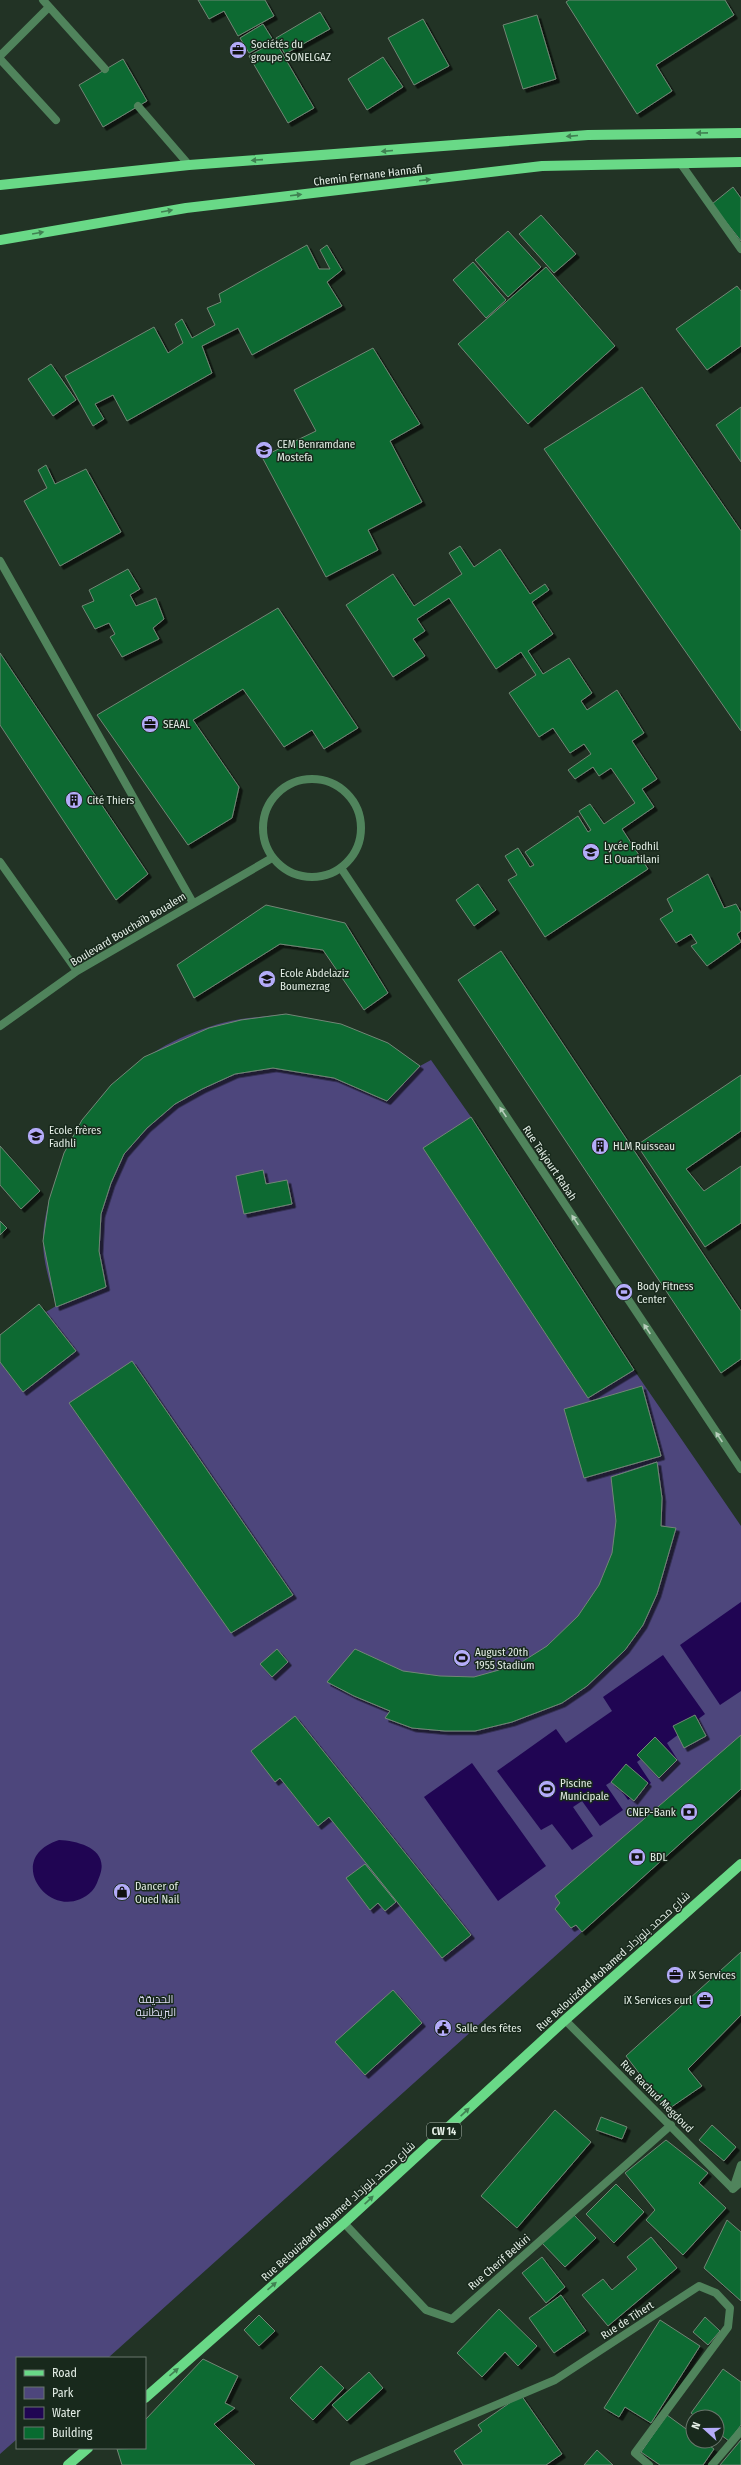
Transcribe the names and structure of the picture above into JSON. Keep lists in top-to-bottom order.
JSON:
{
  "streets": {
    "main road": ["Chemin Fernane Hannafi", "Rue Belouizdad Mohamed شارع محمد بلوزداد", "CW 14"],
    "street": [
      "Boulevard Bouchaïb Boualem",
      "Rue Takjourt Rabah",
      "Rue Rachud Megdoud",
      "Rue Cherif Belkiri",
      "Rue de Tihert"
    ]
  },
  "crossings": [
    ["Boulevard Bouchaïb Boualem", "Rue Takjourt Rabah"],
    ["Rue Belouizdad Mohamed شارع محمد بلوزداد", "Rue Rachud Megdoud"],
    ["Rue Belouizdad Mohamed شارع محمد بلوزداد", "Rue Cherif Belkiri"],
    ["Rue Rachud Megdoud", "Rue Cherif Belkiri"]
  ],
  "one_way": ["Rue Takjourt Rabah", "Rue Belouizdad Mohamed شارع محمد بلوزداد"],
  "parks": ["الحديقة البريطانية"],
  "places": {
    "office": [
      "Sociétés du groupe SONELGAZ",
      "SEAAL",
      "iX Services",
      "iX Services eurl"
    ],
    "school or university": [
      "CEM Benramdane Mostefa",
      "Lycée Fodhil El Ouartilani",
      "Ecole Abdelaziz Boumezrag",
      "Ecole frères Fadhli"
    ],
    "building": ["Cité Thiers", "HLM Ruisseau"],
    "sports": ["Body Fitness Center", "August 20th 1955 Stadium", "Piscine Municipale"],
    "bank": ["CNEP-Bank", "BDL"],
    "shop": ["Dancer of Oued Nail"],
    "public building": ["Salle des fêtes"]
  },
  "legend": [
    "Road",
    "Park",
    "Water",
    "Building"
  ],
  "north": "left"
}
